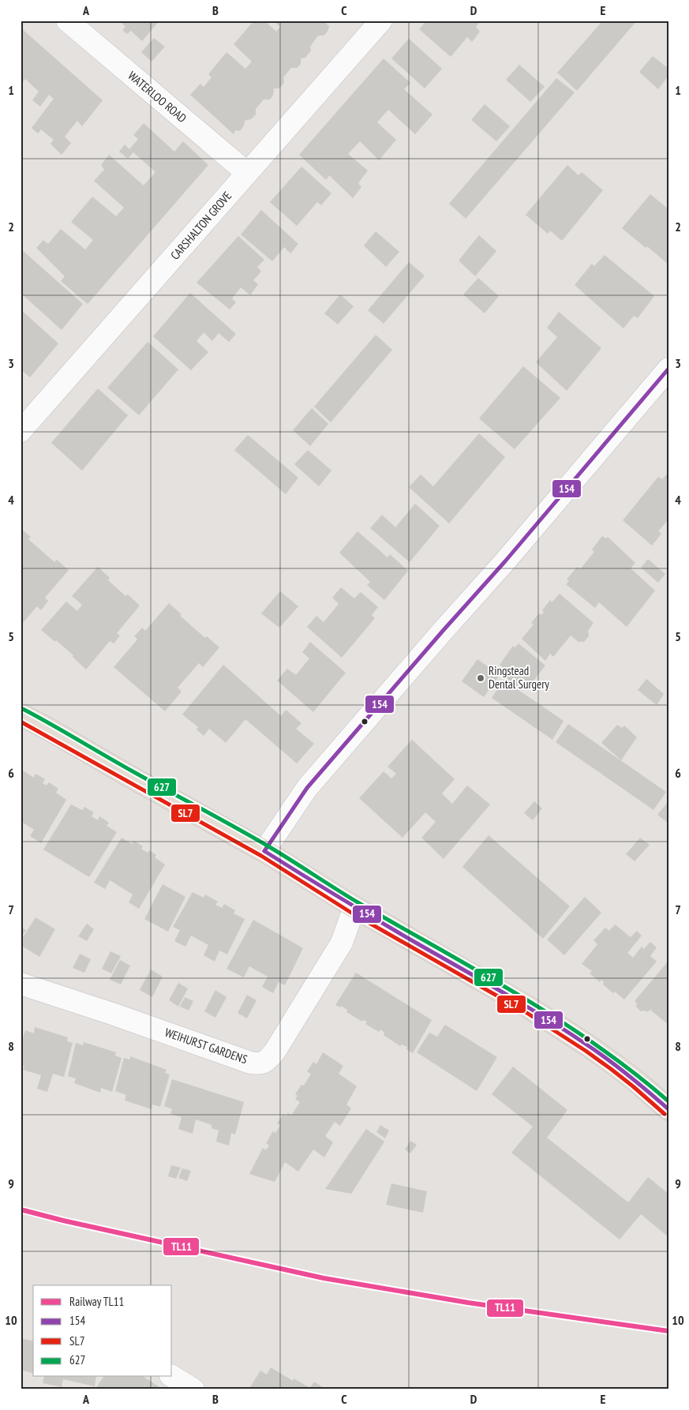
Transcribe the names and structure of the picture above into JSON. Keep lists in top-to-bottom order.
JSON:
{
  "streets": {
    "street": ["WATERLOO ROAD", "CARSHALTON GROVE", "WEIHURST GARDENS"]
  },
  "crossings": [
    ["WATERLOO ROAD", "CARSHALTON GROVE"]
  ],
  "places": ["Ringstead Dental Surgery"],
  "lines": [
    "transit line 154",
    "transit line 627",
    "transit line SL7",
    "rail line TL11"
  ],
  "legend": [
    "Railway TL11",
    "154",
    "SL7",
    "627"
  ],
  "grid": {
    "columns": [
      "A",
      "B",
      "C",
      "D",
      "E"
    ],
    "rows": [
      "1",
      "2",
      "3",
      "4",
      "5",
      "6",
      "7",
      "8",
      "9",
      "10"
    ]
  }
}
